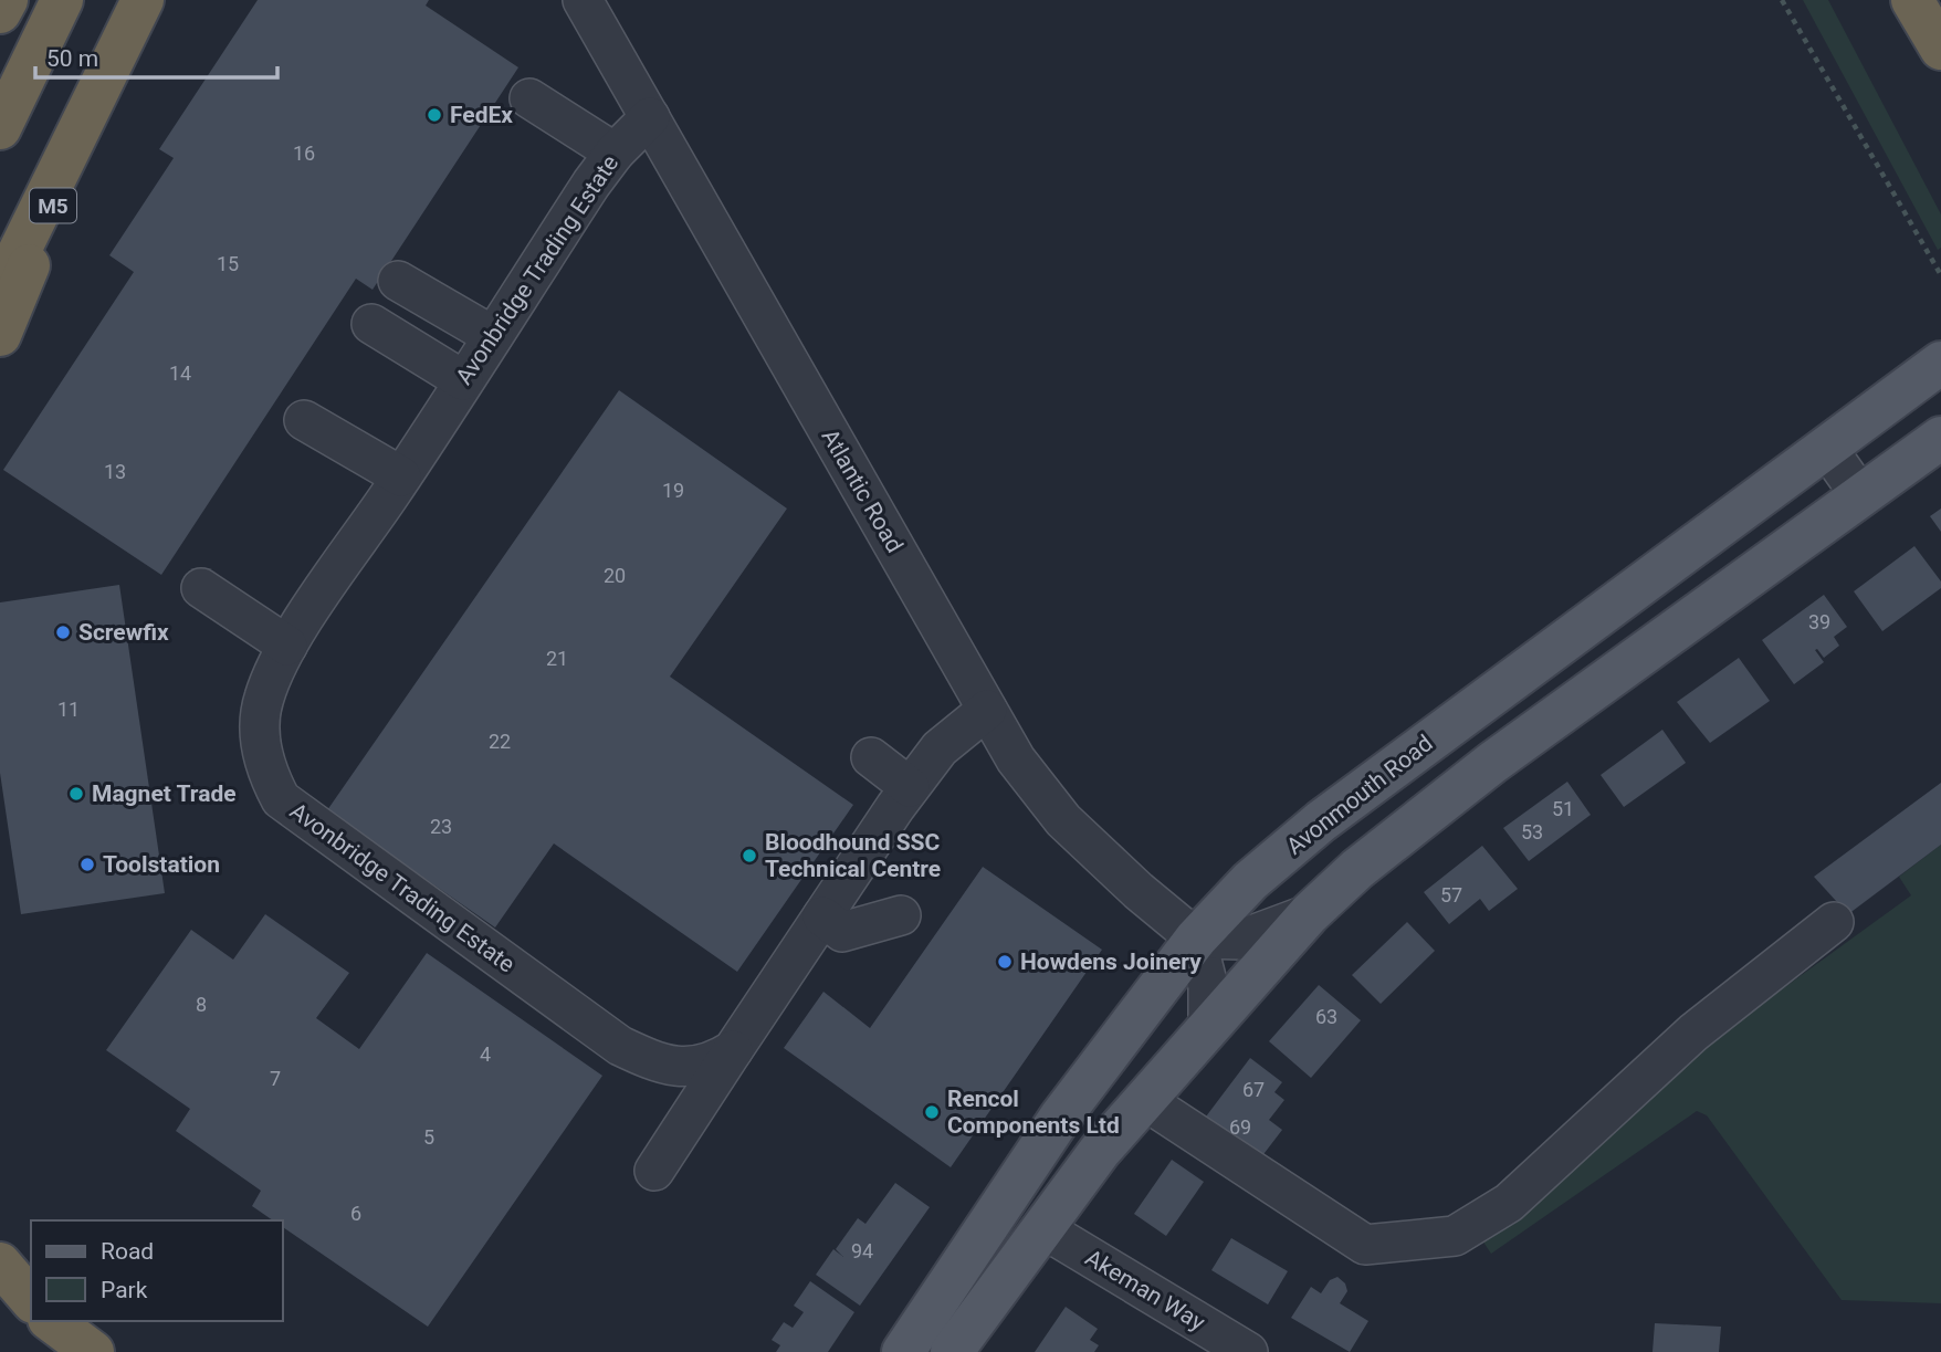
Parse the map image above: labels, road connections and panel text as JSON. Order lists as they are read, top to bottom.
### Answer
{
  "streets": {
    "highway": ["M5"],
    "main road": ["Avonmouth Road"],
    "street": ["Avonbridge Trading Estate", "Atlantic Road", "Akeman Way"]
  },
  "crossings": [
    ["Avonbridge Trading Estate", "Atlantic Road"],
    ["Atlantic Road", "Avonmouth Road"]
  ],
  "places": [
    "FedEx",
    "Screwfix",
    "Magnet Trade",
    "Bloodhound SSC Technical Centre",
    "Toolstation",
    "Howdens Joinery",
    "Rencol Components Ltd"
  ],
  "house_numbers": [
    "16",
    "15",
    "14",
    "13",
    "19",
    "20",
    "39",
    "21",
    "11",
    "22",
    "51",
    "23",
    "53",
    "57",
    "8",
    "63",
    "4",
    "7",
    "67",
    "69",
    "5",
    "6",
    "94"
  ],
  "legend": ["Road", "Park"],
  "scale_bar": "50 m"
}
